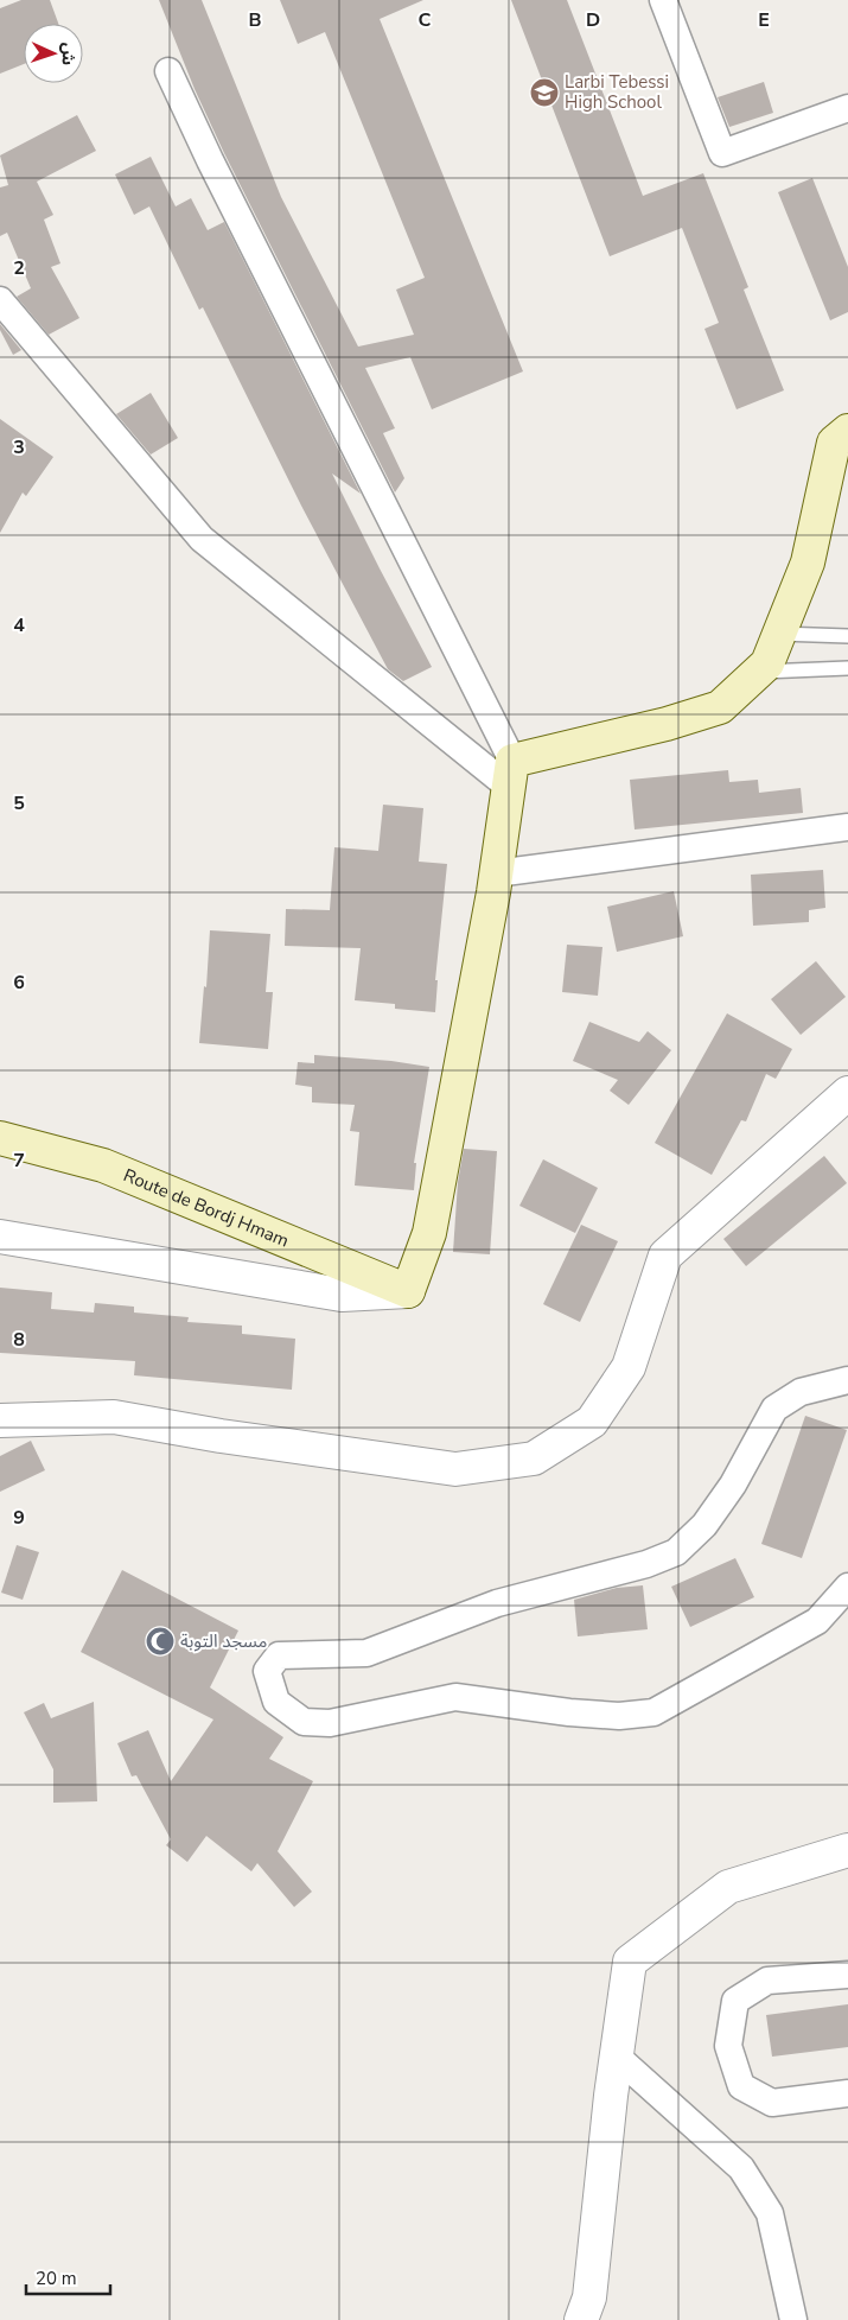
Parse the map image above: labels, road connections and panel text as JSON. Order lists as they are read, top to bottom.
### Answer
{
  "streets": {
    "main road": ["Route de Bordj Hmam"]
  },
  "places": {
    "school or university": ["Larbi Tebessi High School"],
    "mosque": ["مسجد التوبة"]
  },
  "scale_bar": "20 m",
  "north": "right",
  "grid": {
    "columns": [
      "B",
      "C",
      "D",
      "E"
    ],
    "rows": [
      "2",
      "3",
      "4",
      "5",
      "6",
      "7",
      "8",
      "9"
    ]
  }
}
